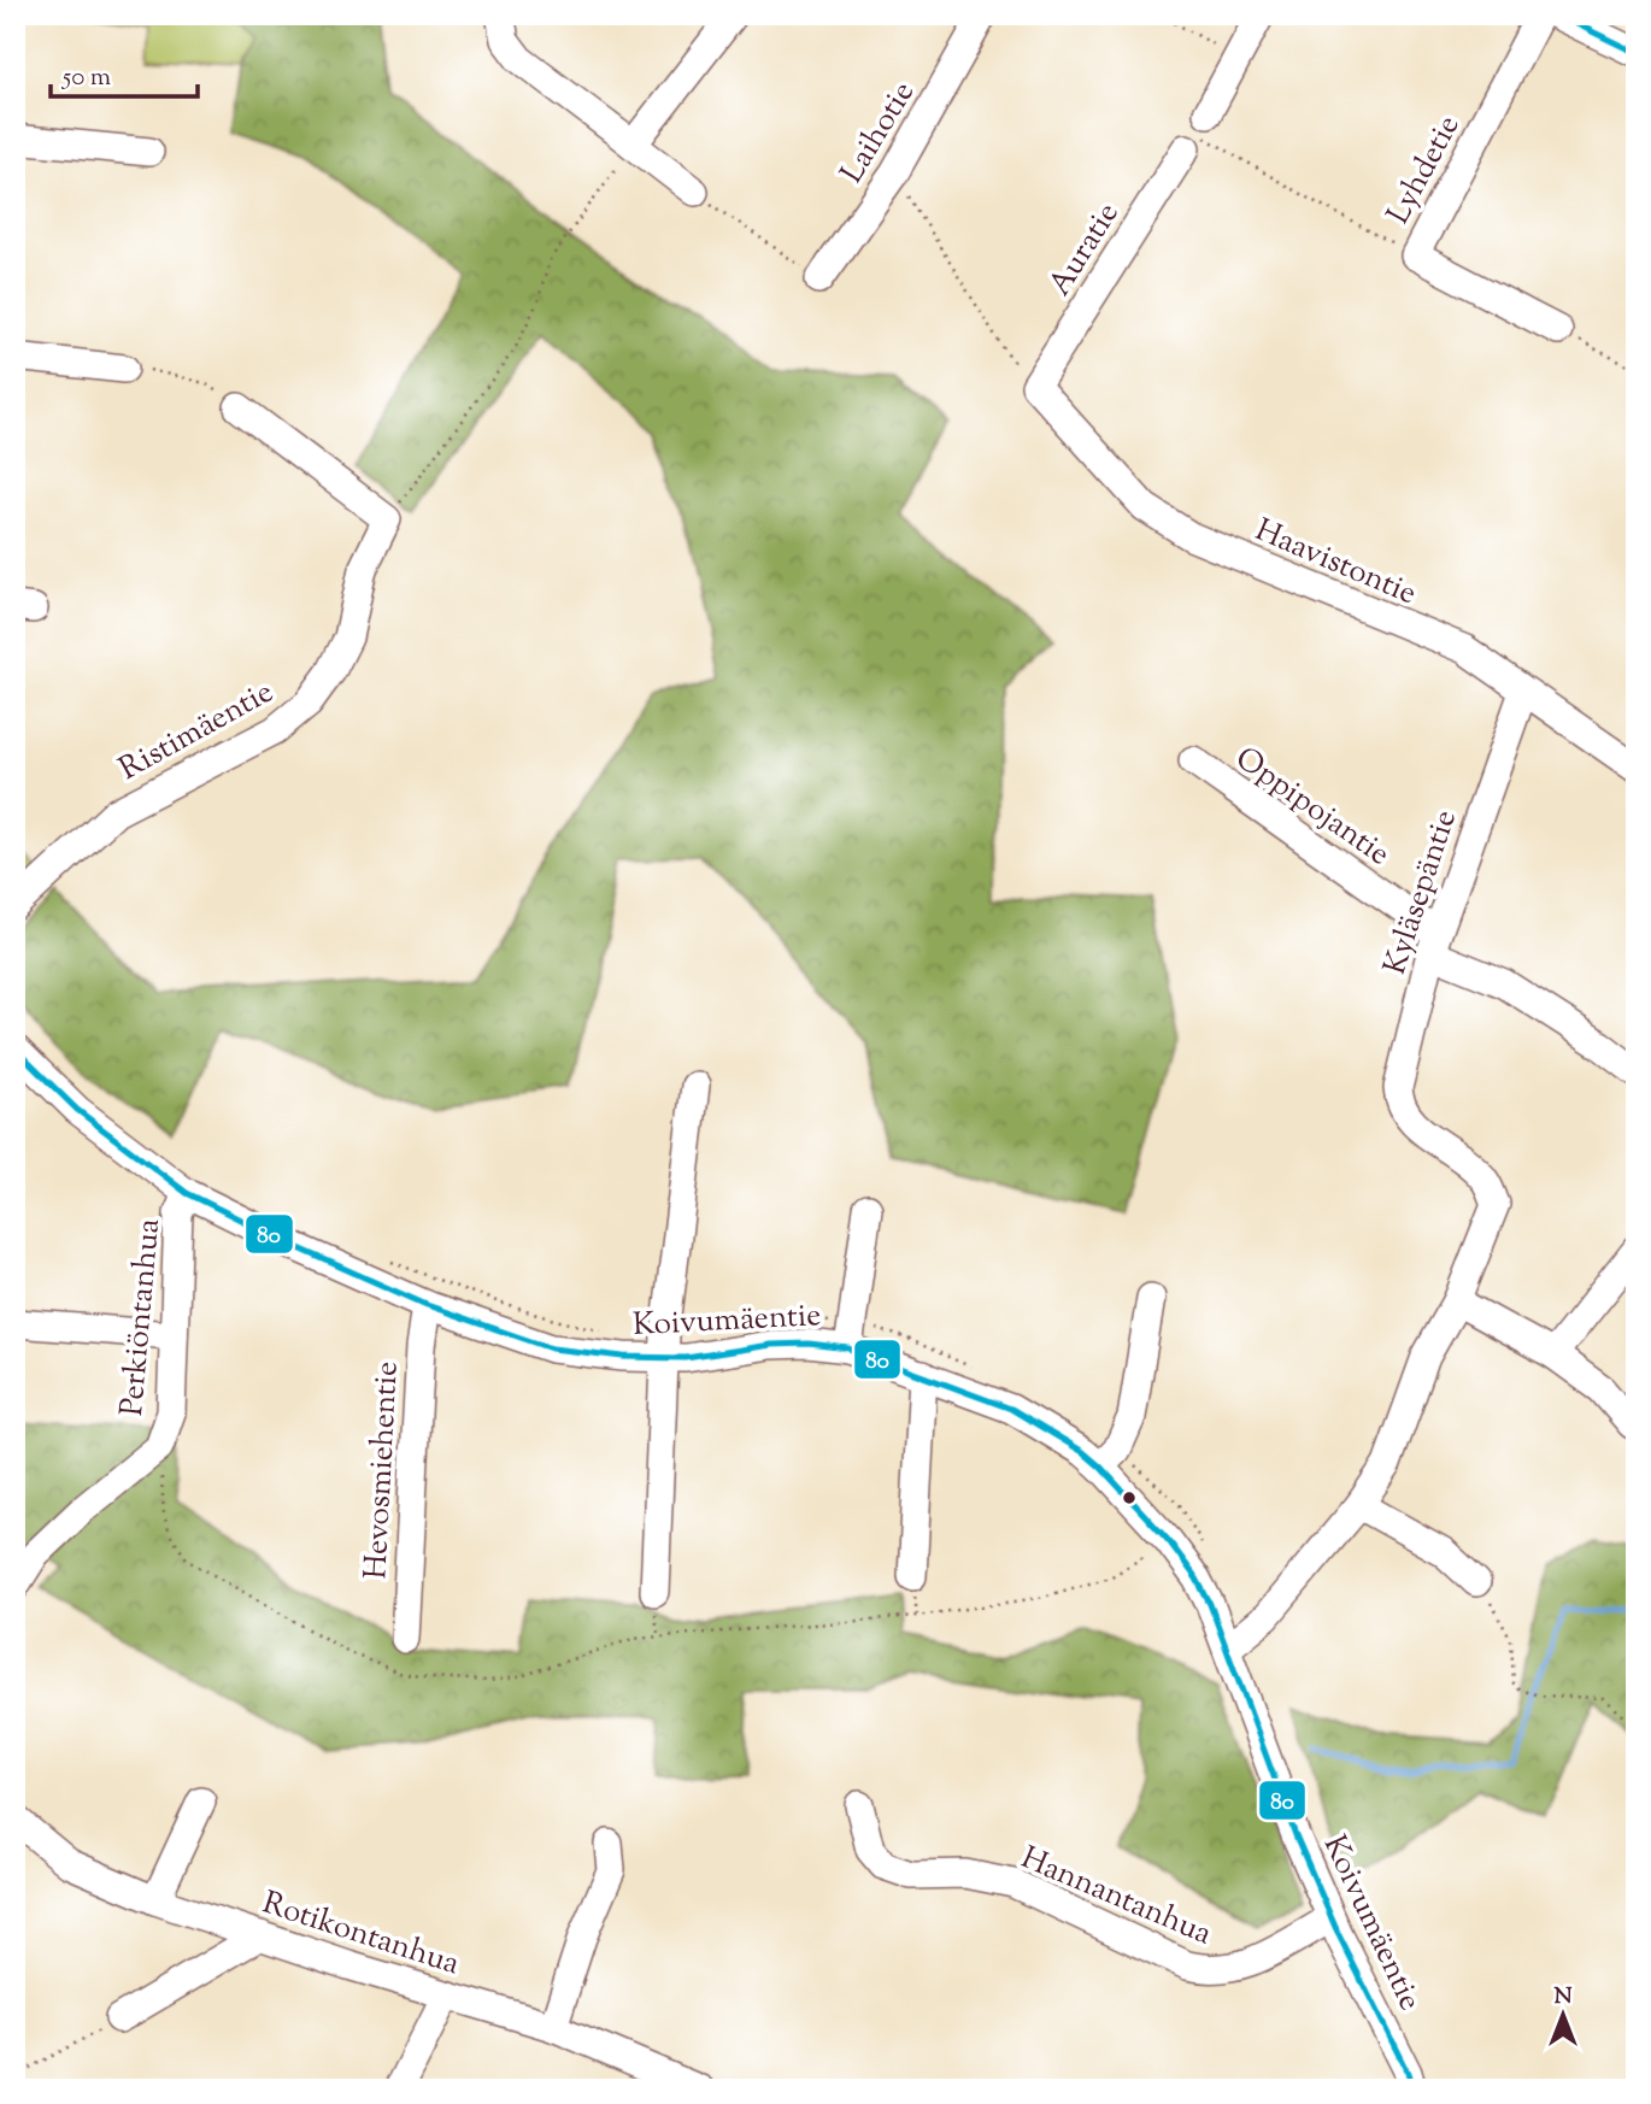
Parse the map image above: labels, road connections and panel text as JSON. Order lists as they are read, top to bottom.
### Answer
{
  "streets": {
    "street": [
      "Laihotie",
      "Lyhdetie",
      "Auratie",
      "Haavistontie",
      "Ristimäentie",
      "Oppipojantie",
      "Kyläsepäntie",
      "Perkiöntanhua",
      "Koivumäentie",
      "Hevosmiehentie",
      "Hannantanhua",
      "Rotikontanhua"
    ]
  },
  "crossings": [
    ["Auratie", "Haavistontie"],
    ["Haavistontie", "Kyläsepäntie"],
    ["Oppipojantie", "Kyläsepäntie"],
    ["Kyläsepäntie", "Koivumäentie"],
    ["Perkiöntanhua", "Koivumäentie"],
    ["Koivumäentie", "Hevosmiehentie"],
    ["Koivumäentie", "Hannantanhua"]
  ],
  "lines": ["transit line 80"],
  "scale_bar": "50 m",
  "north": "top"
}
